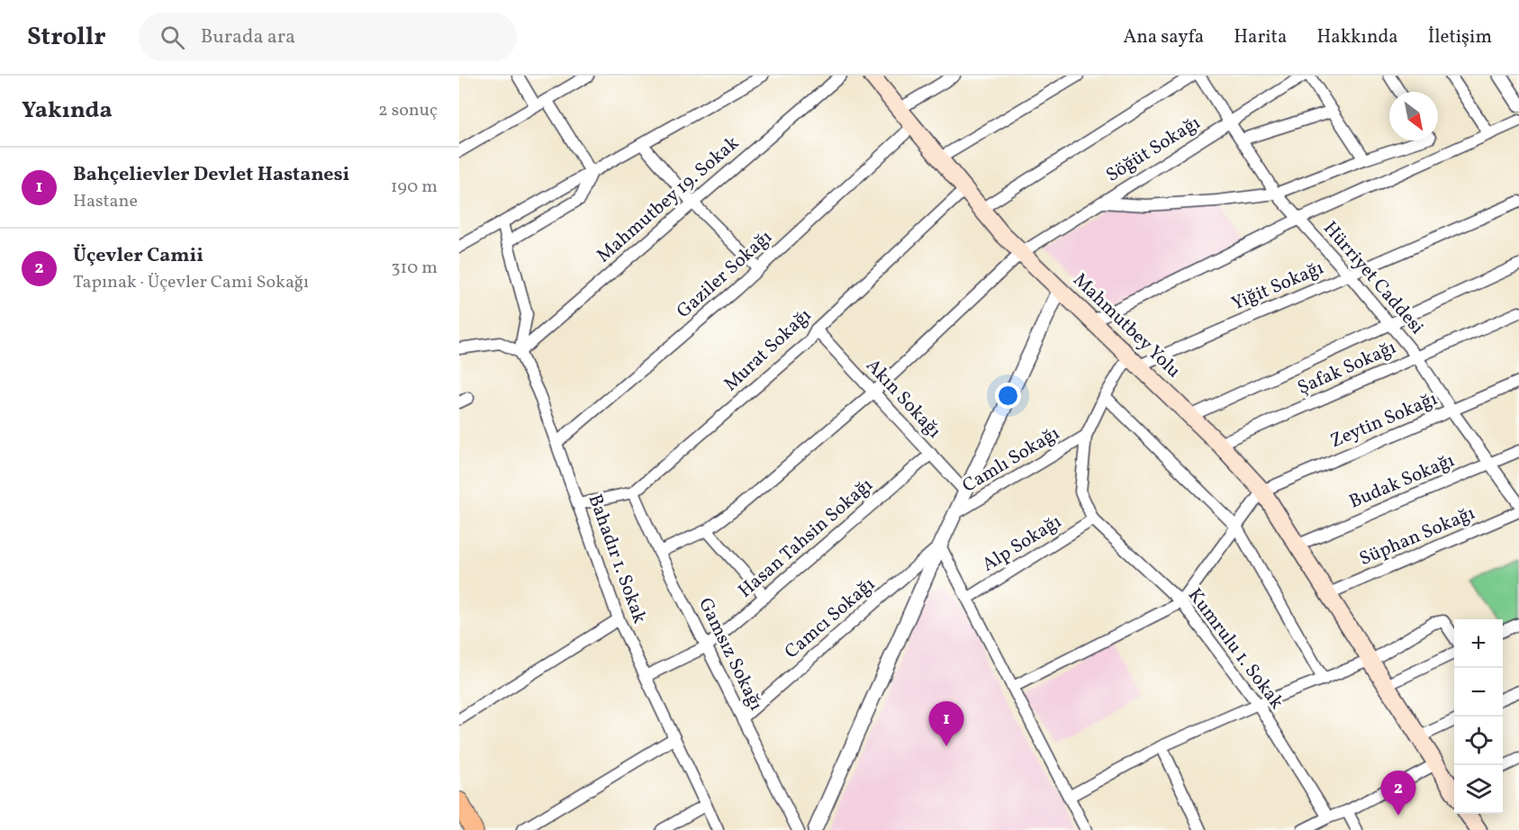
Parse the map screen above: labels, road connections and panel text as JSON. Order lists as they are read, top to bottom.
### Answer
{
  "streets": {
    "main road": ["Mahmutbey Yolu"],
    "street": [
      "Söğüt Sokağı",
      "Mahmutbey 19. Sokak",
      "Gaziler Sokağı",
      "Hürriyet Caddesi",
      "Yiğit Sokağı",
      "Murat Sokağı",
      "Şafak Sokağı",
      "Akın Sokağı",
      "Zeytin Sokağı",
      "Camlı Sokağı",
      "Budak Sokağı",
      "Süphan Sokağı",
      "Hasan Tahsin Sokağı",
      "Alp Sokağı",
      "Bahadır 1. Sokak",
      "Camcı Sokağı",
      "Kumrulu 1. Sokak",
      "Gamsız Sokağı"
    ]
  },
  "crossings": [
    ["Söğüt Sokağı", "Hürriyet Caddesi"],
    ["Söğüt Sokağı", "Mahmutbey Yolu"],
    ["Söğüt Sokağı", "Akın Sokağı"],
    ["Söğüt Sokağı", "Gamsız Sokağı"],
    ["Mahmutbey 19. Sokak", "Bahadır 1. Sokak"],
    ["Gaziler Sokağı", "Mahmutbey Yolu"],
    ["Gaziler Sokağı", "Bahadır 1. Sokak"],
    ["Hürriyet Caddesi", "Yiğit Sokağı"],
    ["Hürriyet Caddesi", "Şafak Sokağı"],
    ["Hürriyet Caddesi", "Zeytin Sokağı"],
    ["Hürriyet Caddesi", "Budak Sokağı"],
    ["Yiğit Sokağı", "Mahmutbey Yolu"],
    ["Mahmutbey Yolu", "Murat Sokağı"],
    ["Mahmutbey Yolu", "Şafak Sokağı"],
    ["Mahmutbey Yolu", "Zeytin Sokağı"],
    ["Mahmutbey Yolu", "Budak Sokağı"],
    ["Mahmutbey Yolu", "Süphan Sokağı"],
    ["Murat Sokağı", "Akın Sokağı"],
    ["Murat Sokağı", "Bahadır 1. Sokak"],
    ["Murat Sokağı", "Gamsız Sokağı"],
    ["Akın Sokağı", "Hasan Tahsin Sokağı"],
    ["Hasan Tahsin Sokağı", "Bahadır 1. Sokak"],
    ["Hasan Tahsin Sokağı", "Gamsız Sokağı"],
    ["Alp Sokağı", "Kumrulu 1. Sokak"],
    ["Camcı Sokağı", "Gamsız Sokağı"]
  ],
  "north": "bottom right",
  "page": {
    "header": "Strollr",
    "search": "Burada ara",
    "nav": [
      "Ana sayfa",
      "Harita",
      "Hakkında",
      "İletişim"
    ],
    "heading": ["Yakında", "2 sonuç"],
    "list": [
      {
        "mark": "1",
        "name": "Bahçelievler Devlet Hastanesi",
        "note": "Hastane",
        "value": "190 m"
      },
      {
        "mark": "2",
        "name": "Üçevler Camii",
        "note": "Tapınak · Üçevler Cami Sokağı",
        "value": "310 m"
      }
    ],
    "map_buttons": ["+", "−"],
    "pins": ["1", "2"]
  }
}
